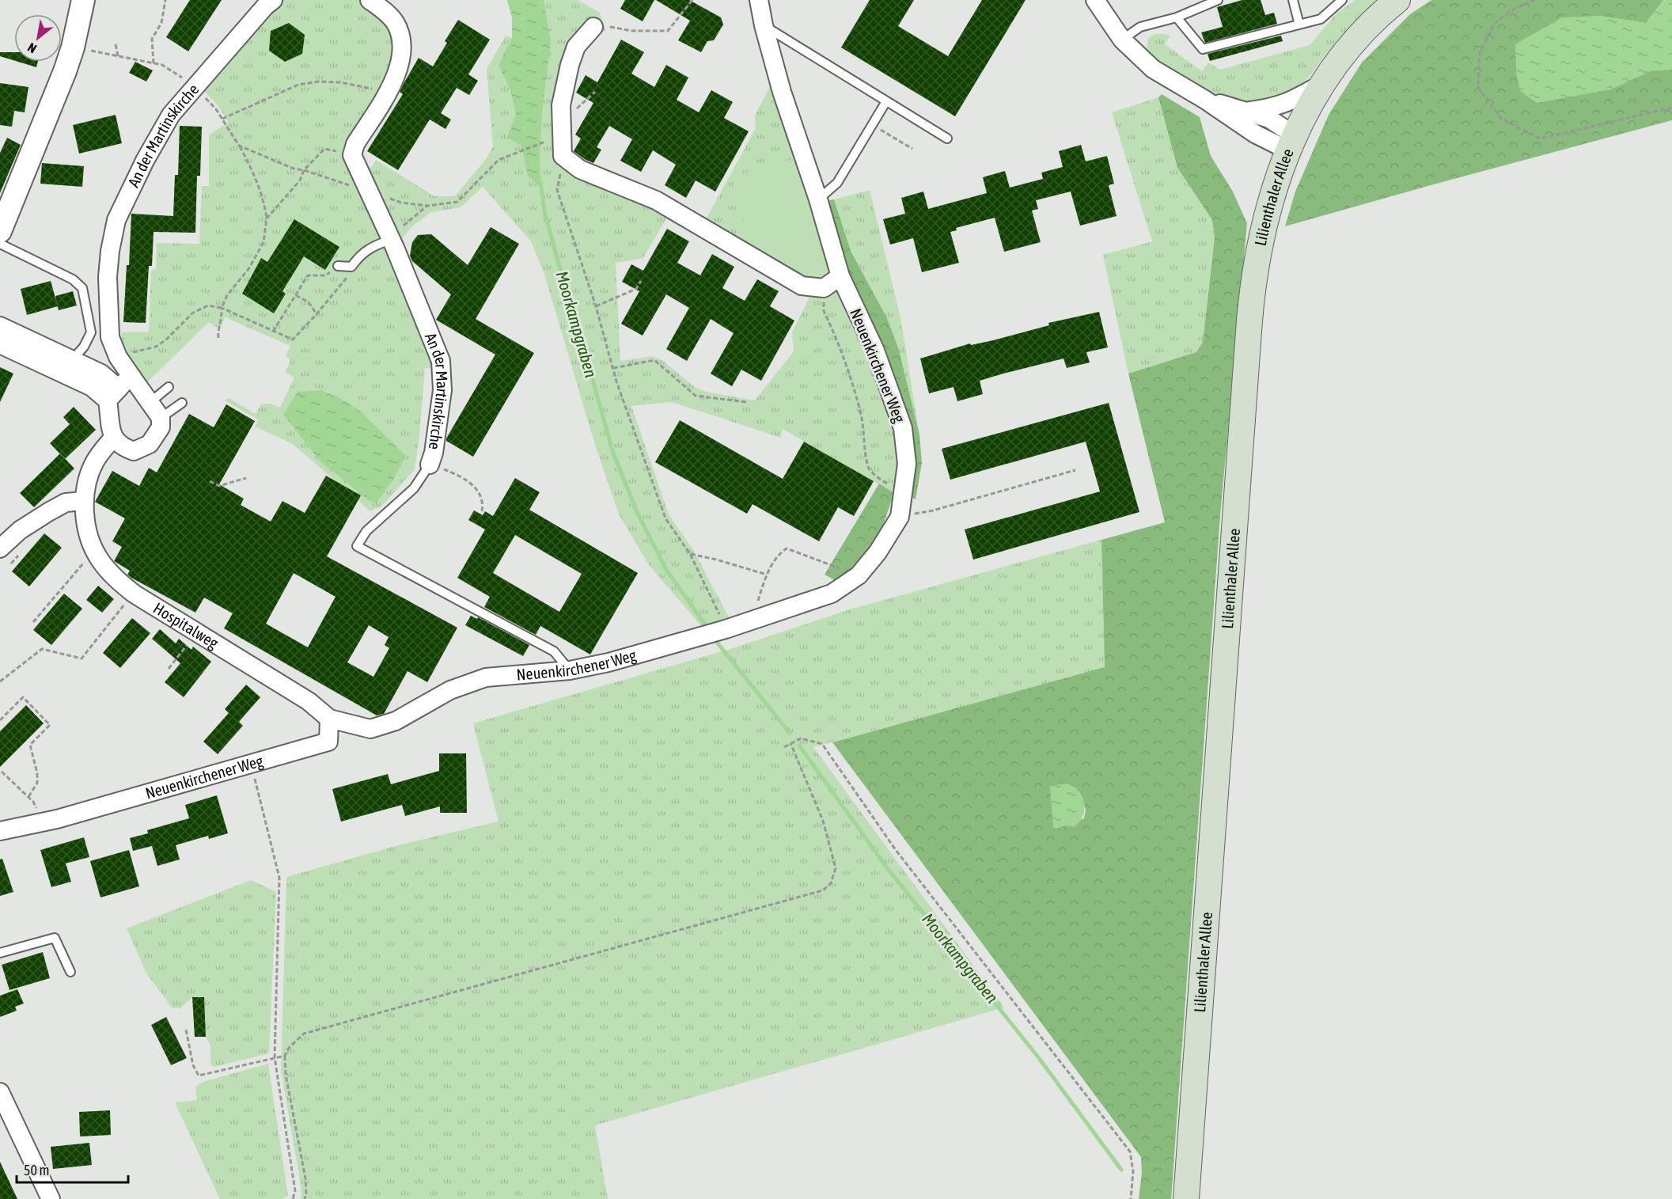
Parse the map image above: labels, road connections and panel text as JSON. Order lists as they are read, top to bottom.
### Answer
{
  "streets": {
    "main road": ["Lilienthaler Allee"],
    "street": ["An der Martinskirche", "Neuenkirchener Weg", "Hospitalweg"]
  },
  "crossings": [
    ["An der Martinskirche", "Neuenkirchener Weg"],
    ["Neuenkirchener Weg", "Hospitalweg"]
  ],
  "water": ["Moorkampgraben"],
  "scale_bar": "50 m",
  "north": "bottom left"
}
